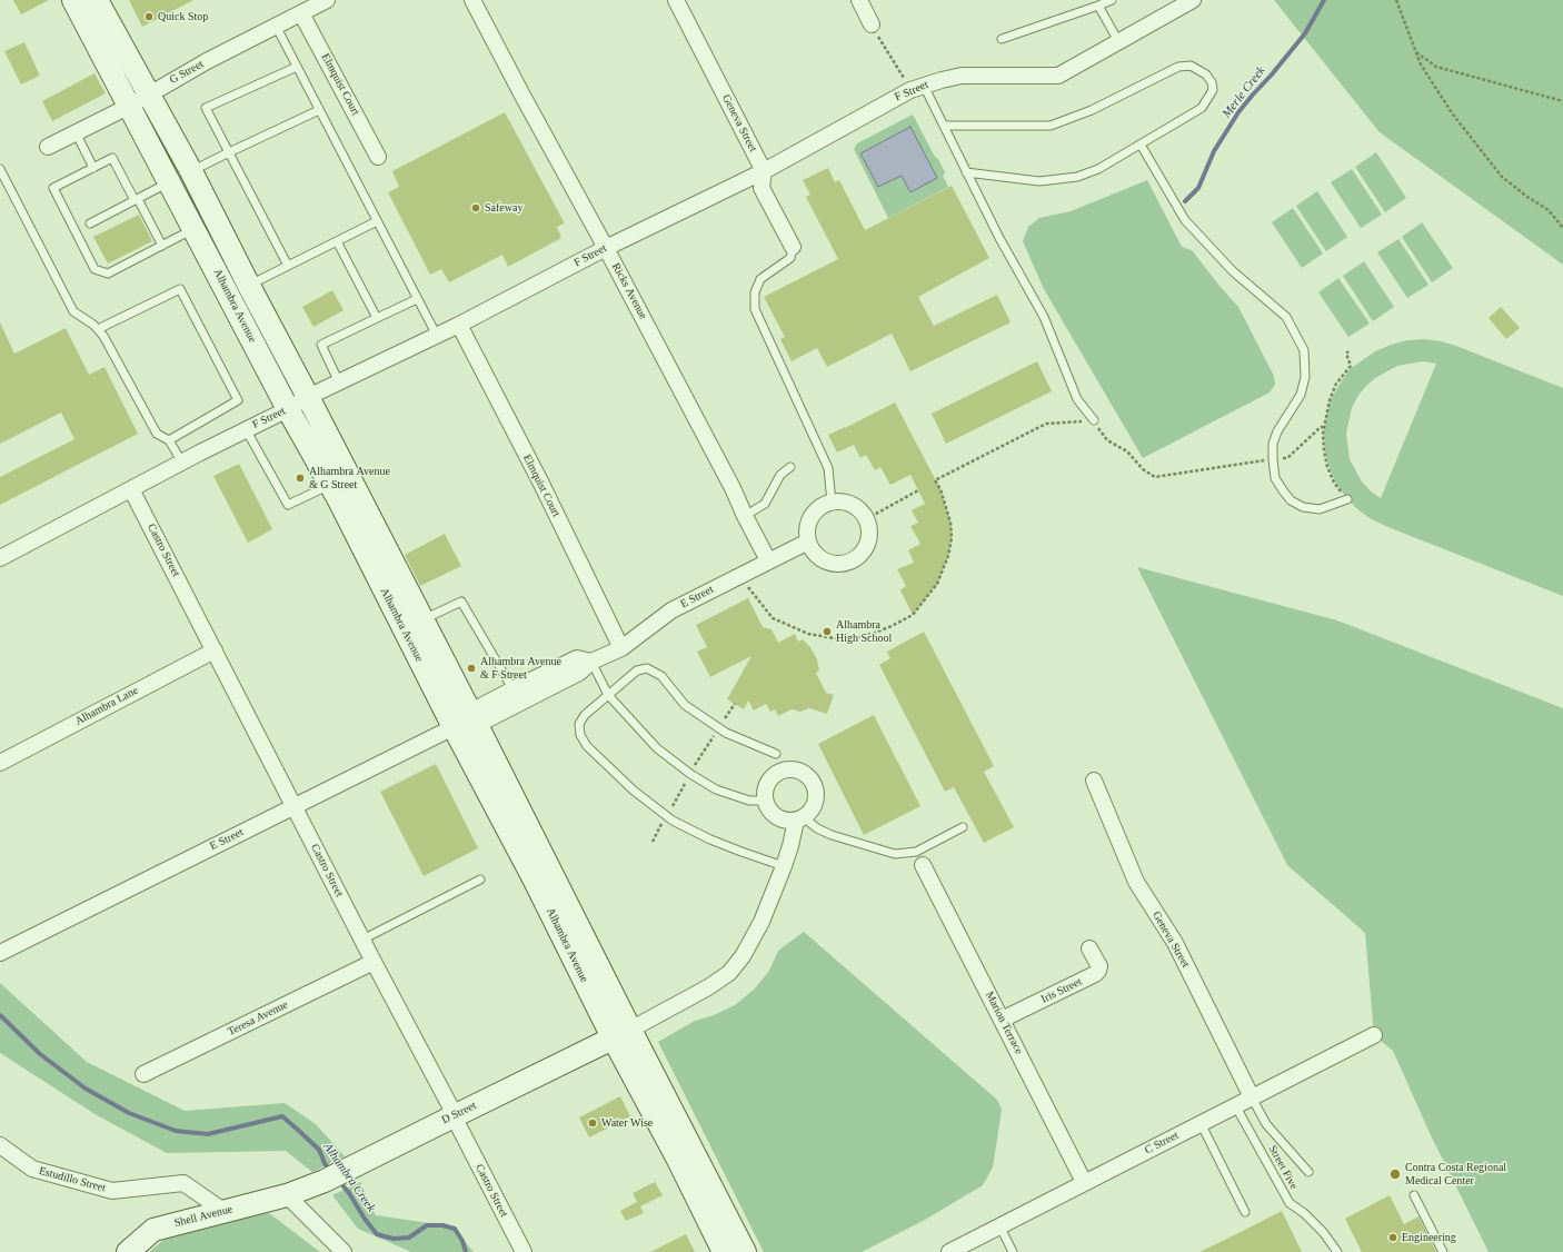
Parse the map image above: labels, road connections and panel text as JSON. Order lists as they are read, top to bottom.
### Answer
{
  "streets": {
    "main road": ["Alhambra Avenue", "D Street", "Shell Avenue"],
    "street": [
      "G Street",
      "Elmquist Court",
      "F Street",
      "Geneva Street",
      "Ricks Avenue",
      "Castro Street",
      "E Street",
      "Alhambra Lane",
      "Iris Street",
      "Teresa Avenue",
      "Marion Terrace",
      "C Street",
      "Estudillo Street"
    ],
    "lane": ["Street Five"]
  },
  "crossings": [
    ["G Street", "Elmquist Court"],
    ["G Street", "Alhambra Avenue"],
    ["Elmquist Court", "F Street"],
    ["Elmquist Court", "E Street"],
    ["F Street", "Geneva Street"],
    ["F Street", "Ricks Avenue"],
    ["F Street", "Alhambra Avenue"],
    ["F Street", "Castro Street"],
    ["Geneva Street", "C Street"],
    ["Ricks Avenue", "E Street"],
    ["Alhambra Avenue", "E Street"],
    ["Alhambra Avenue", "D Street"],
    ["Castro Street", "E Street"],
    ["Castro Street", "Alhambra Lane"],
    ["Castro Street", "Teresa Avenue"],
    ["Castro Street", "D Street"],
    ["Iris Street", "Marion Terrace"],
    ["Marion Terrace", "C Street"],
    ["D Street", "Shell Avenue"],
    ["C Street", "Street Five"],
    ["Estudillo Street", "Shell Avenue"]
  ],
  "water": ["Merle Creek", "Alhambra Creek"],
  "places": [
    "Quick Stop",
    "Safeway",
    "Alhambra Avenue & G Street",
    "Alhambra High School",
    "Alhambra Avenue & F Street",
    "Water Wise",
    "Contra Costa Regional Medical Center",
    "Engineering"
  ]
}
